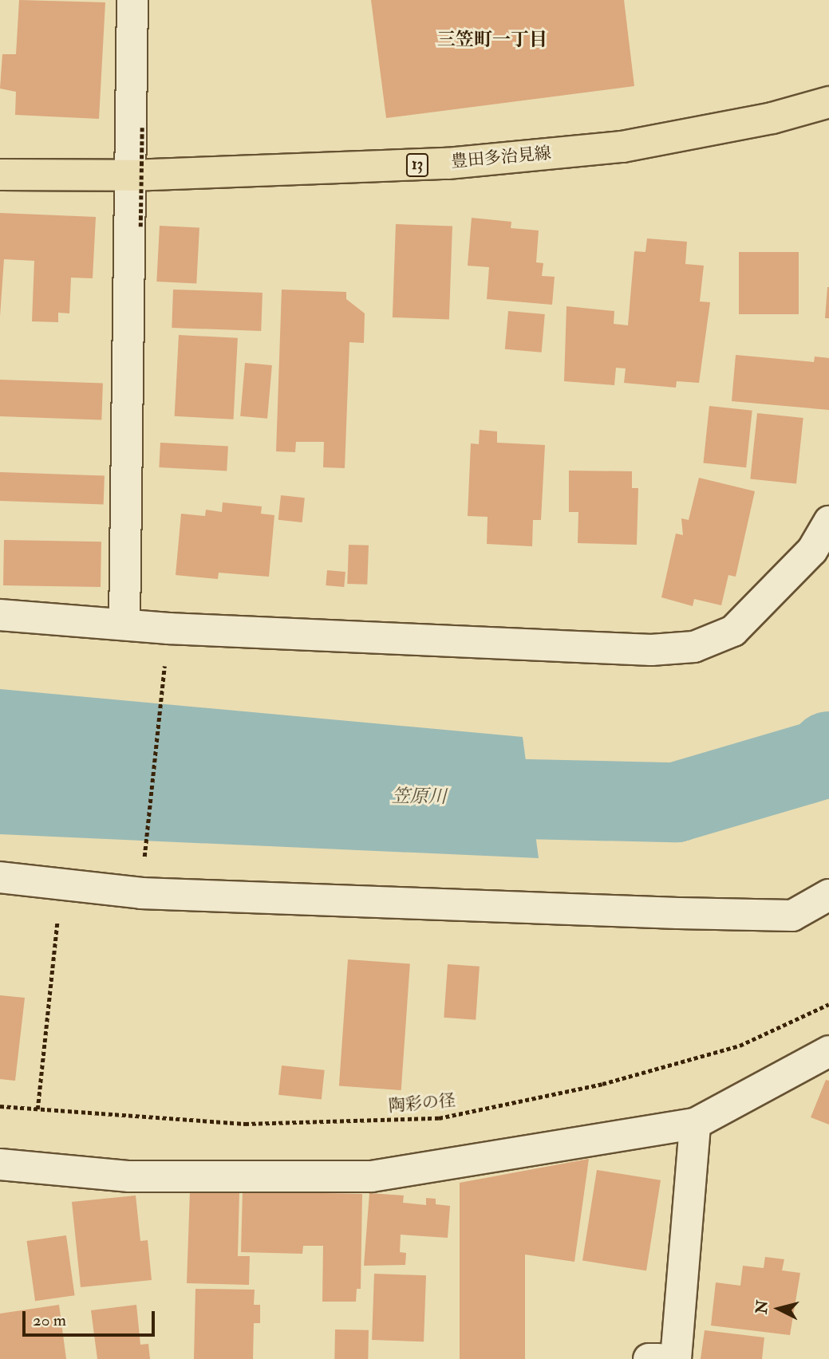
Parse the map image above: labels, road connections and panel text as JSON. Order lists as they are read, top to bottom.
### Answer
{
  "streets": {
    "main road": ["豊田多治見線", "13"],
    "path": ["陶彩の径"]
  },
  "districts": ["三笠町一丁目"],
  "water": ["笠原川"],
  "scale_bar": "20 m",
  "north": "left"
}
